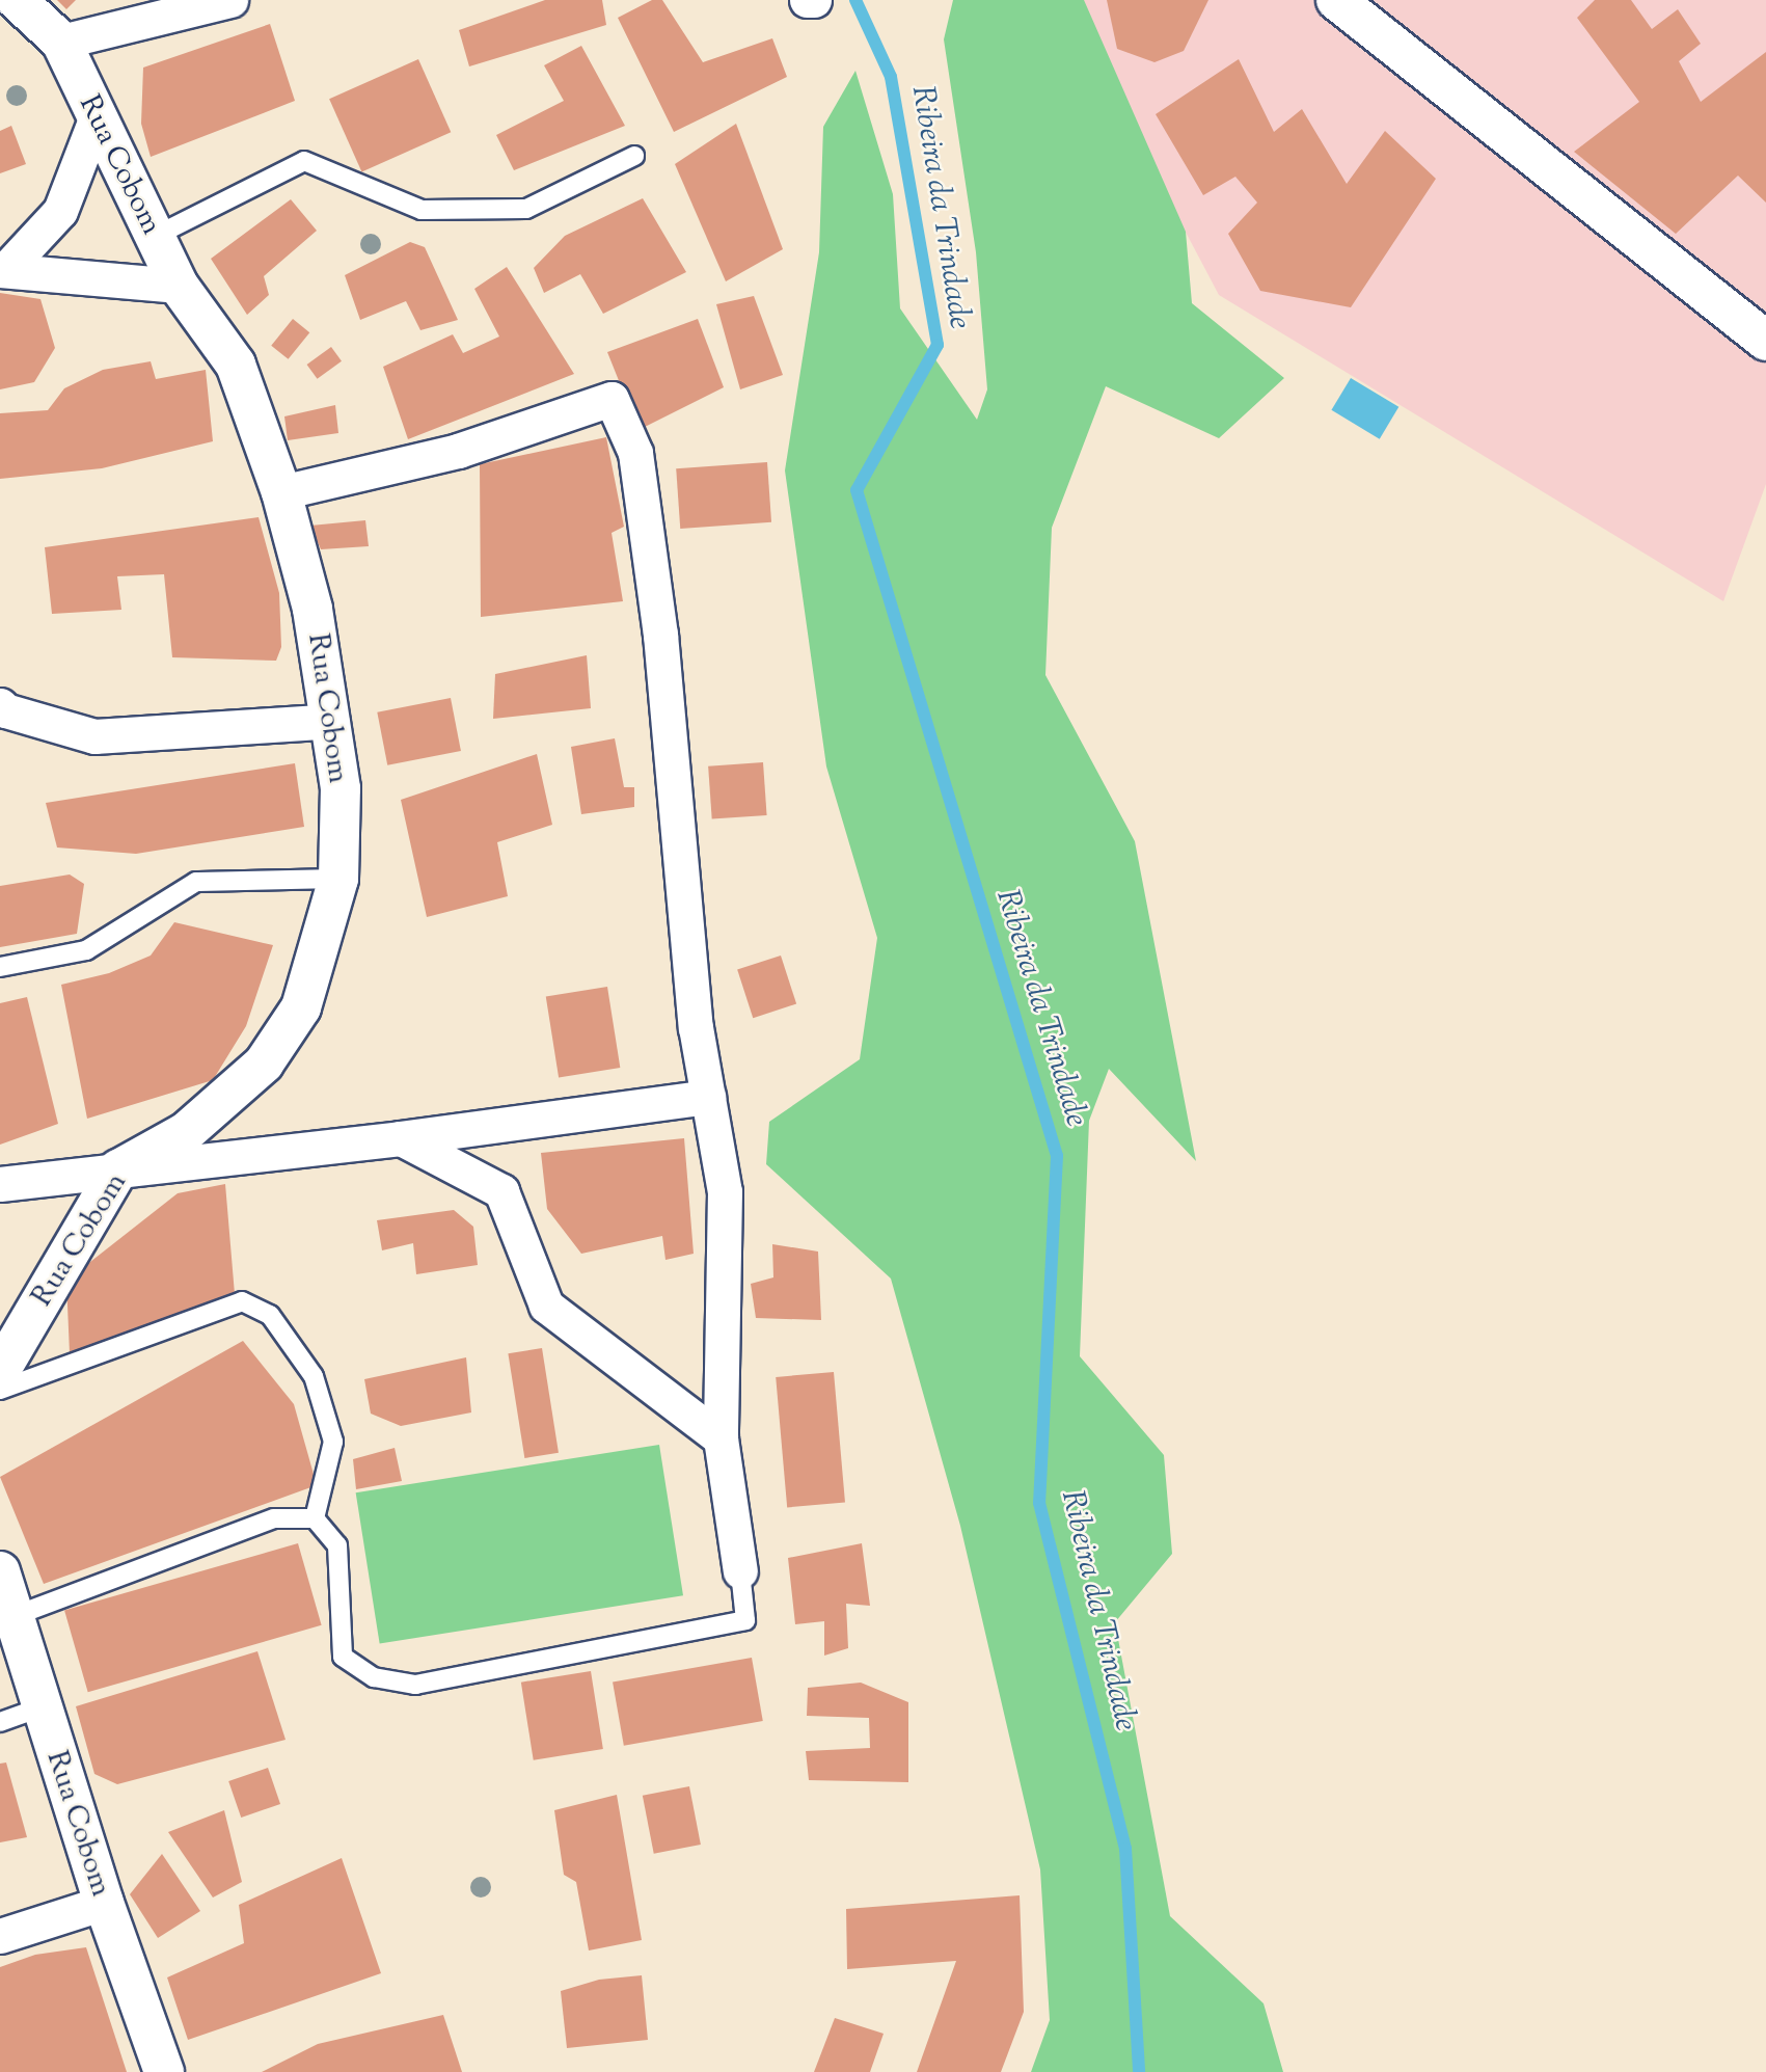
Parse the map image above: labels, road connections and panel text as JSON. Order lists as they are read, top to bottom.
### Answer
{
  "streets": {
    "street": ["Rua Cobom"]
  },
  "water": ["Ribeira da Trindade"]
}
